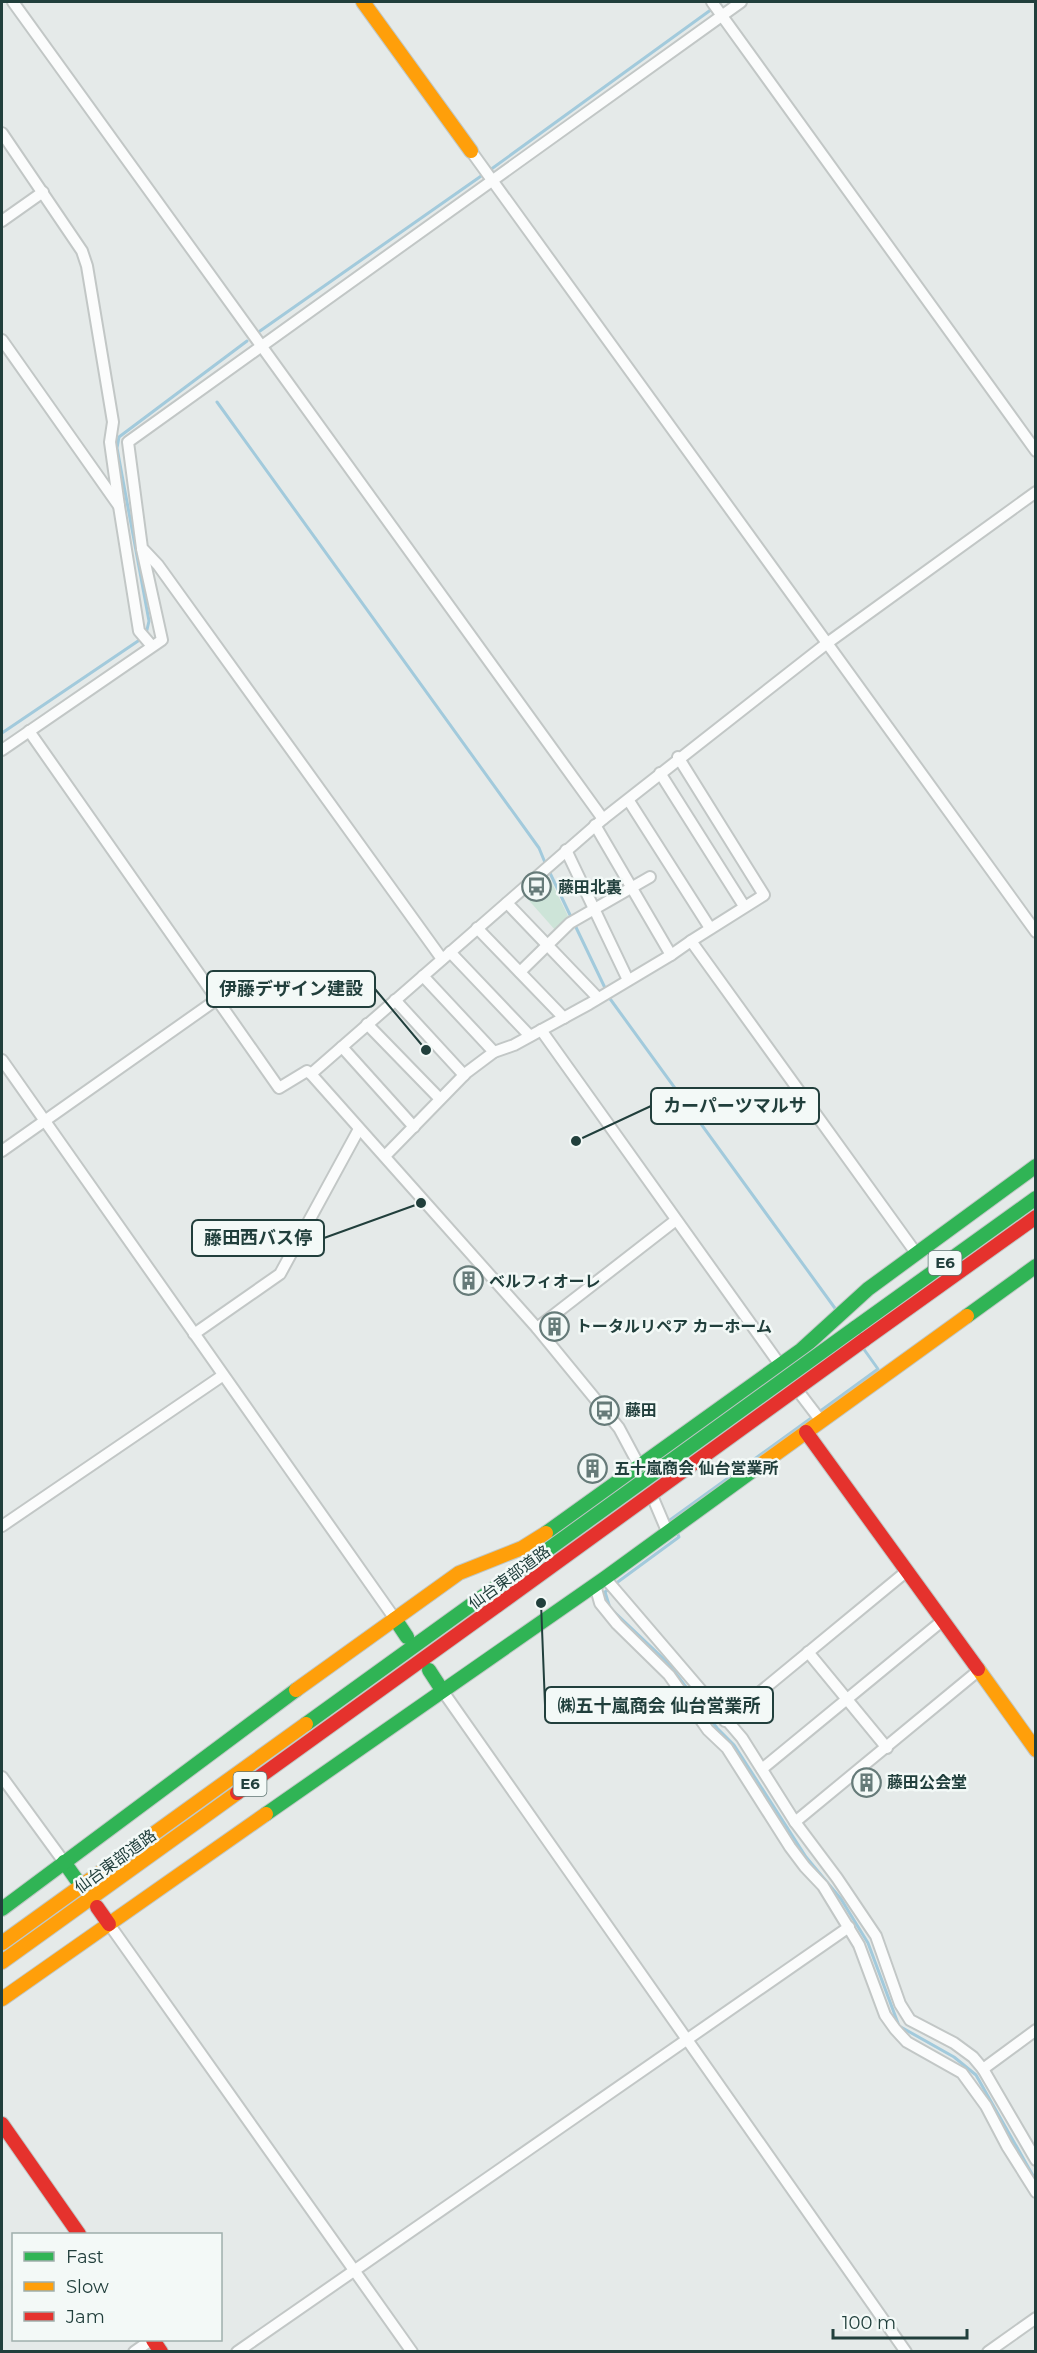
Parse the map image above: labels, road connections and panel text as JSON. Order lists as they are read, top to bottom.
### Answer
{
  "streets": {
    "main road": ["E6", "仙台東部道路"]
  },
  "places": {
    "bus stop": ["藤田北裏", "藤田"],
    "other": [
      "伊藤デザイン建設",
      "カーパーツマルサ",
      "藤田西バス停",
      "㈱五十嵐商会 仙台営業所"
    ],
    "building": [
      "ベルフィオーレ",
      "トータルリペア カーホーム",
      "五十嵐商会 仙台営業所",
      "藤田公会堂"
    ]
  },
  "legend": ["Fast", "Slow", "Jam"],
  "scale_bar": "100 m"
}
